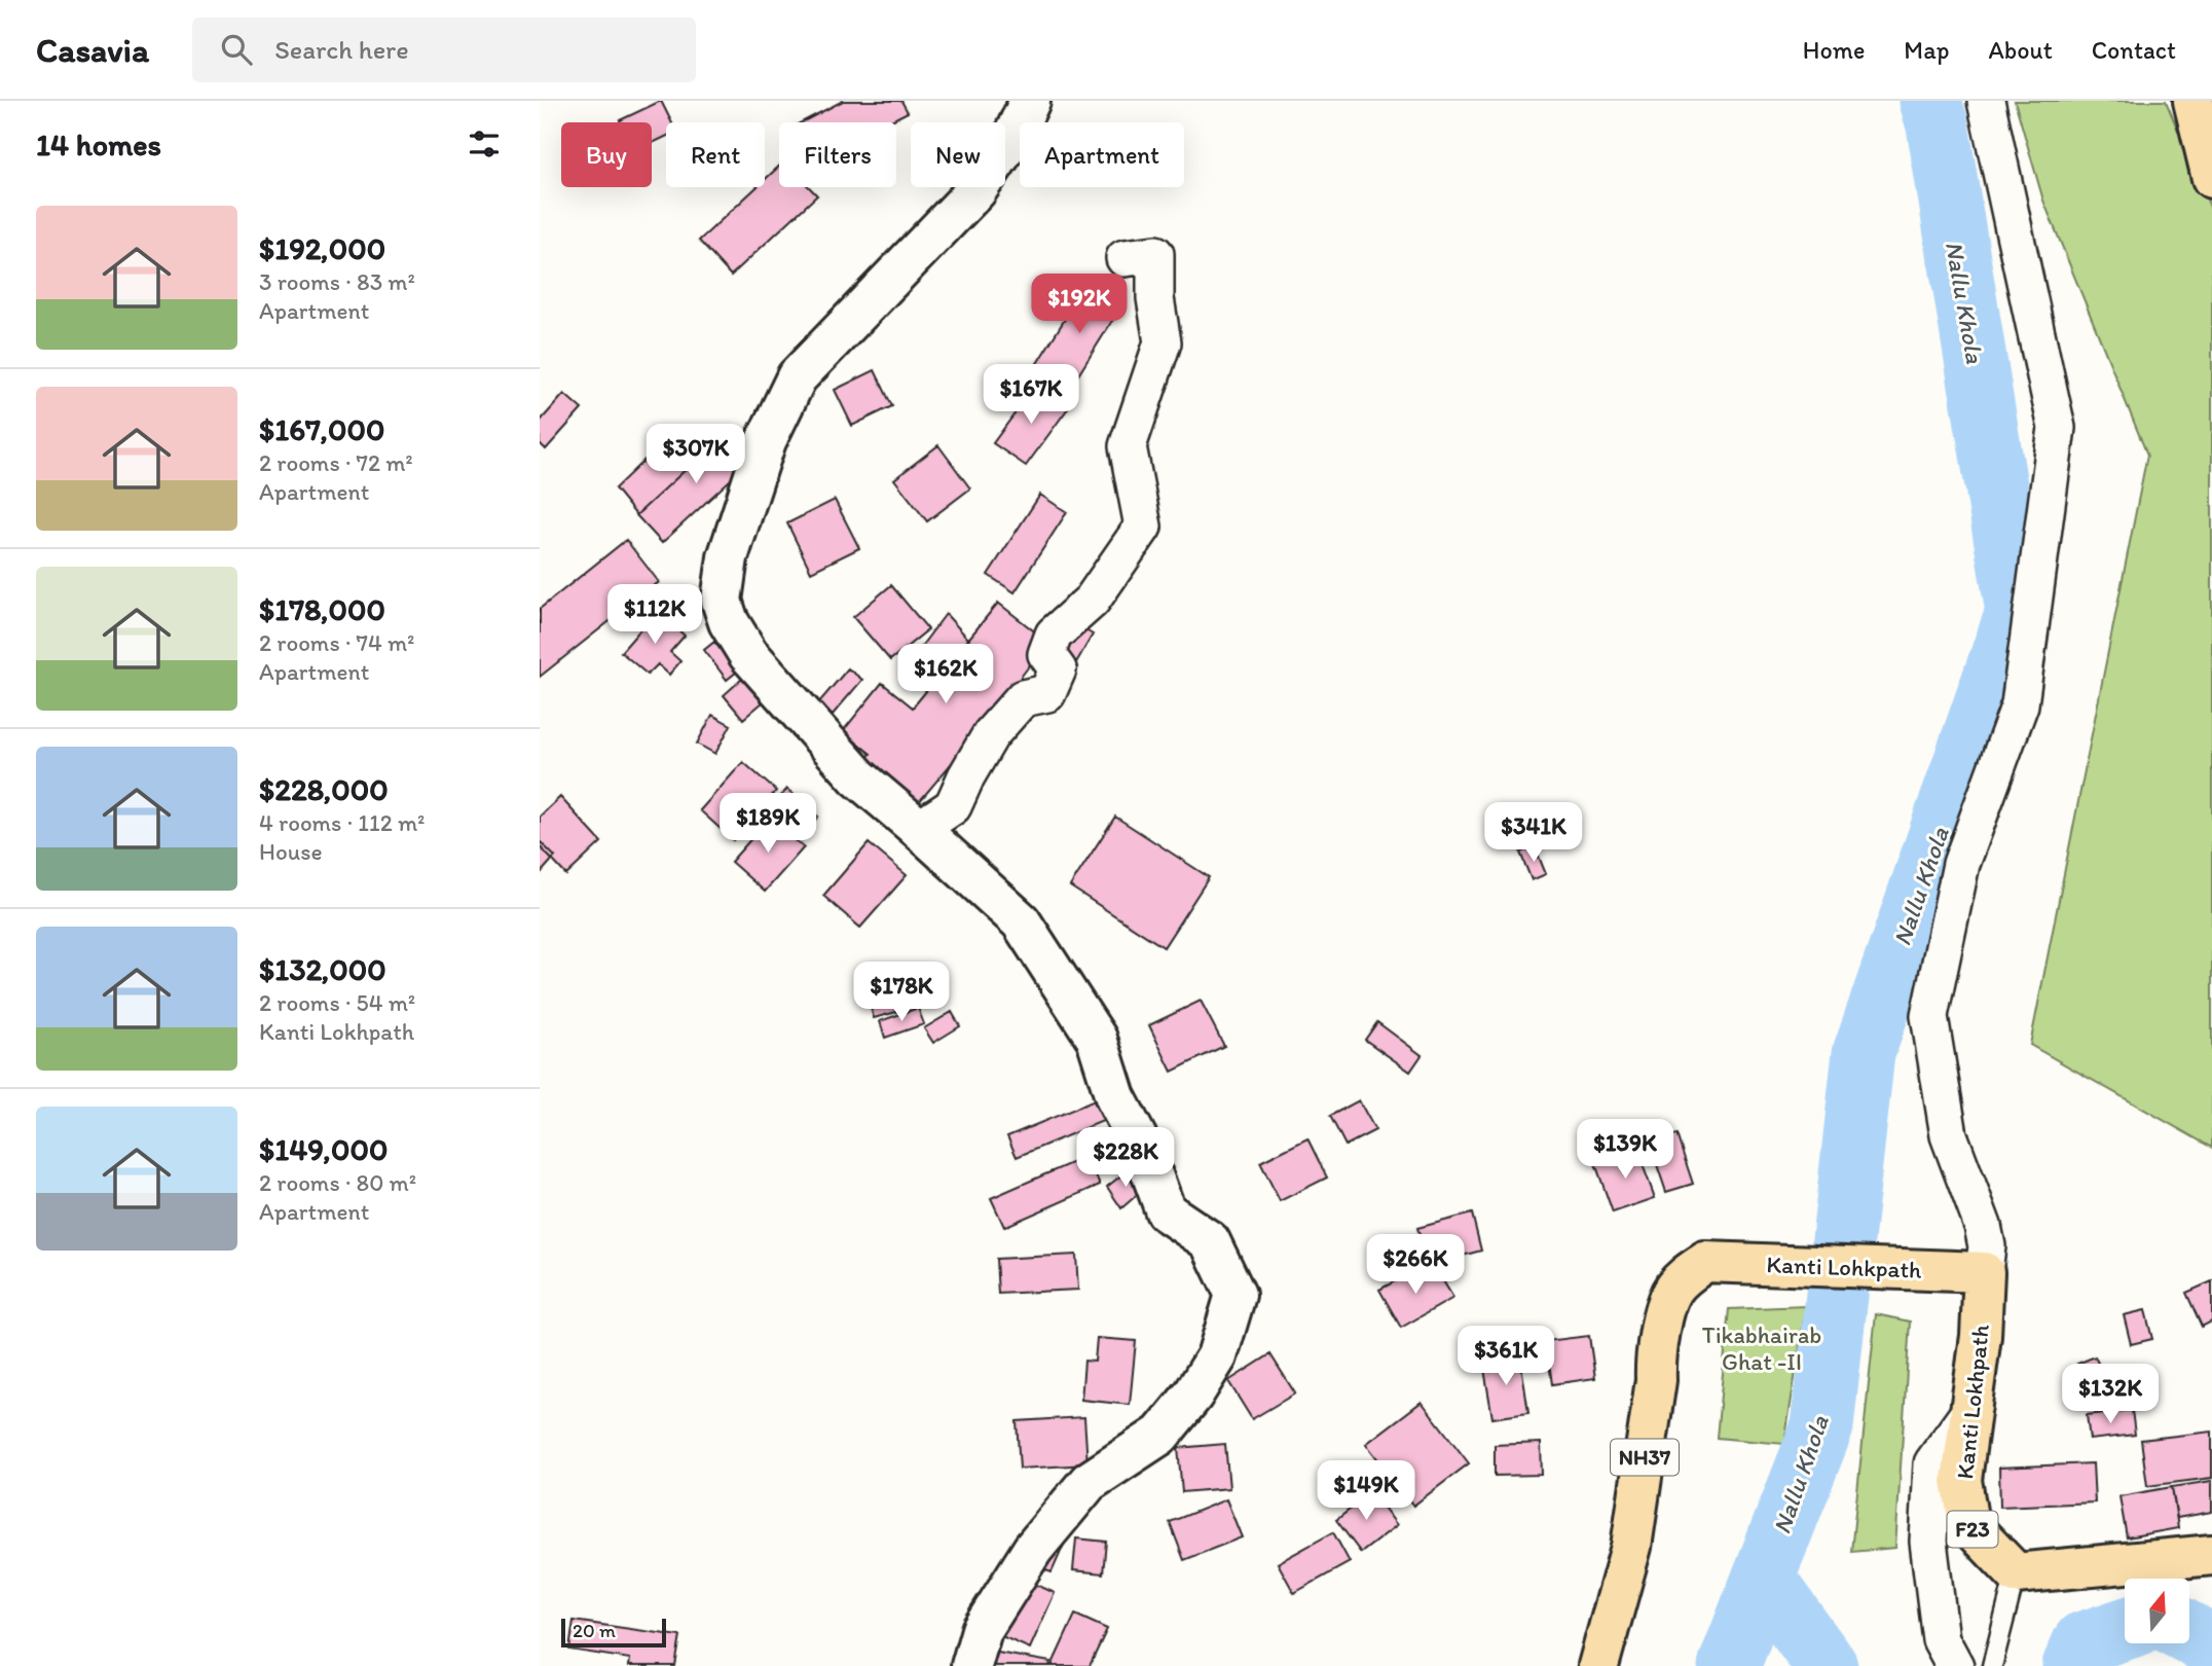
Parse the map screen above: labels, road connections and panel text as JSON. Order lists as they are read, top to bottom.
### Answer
{
  "streets": {
    "main road": [
      "Kanti Lohkpath",
      "Kanti Lokhpath",
      "NH37",
      "F23"
    ]
  },
  "crossings": [
    ["Kanti Lohkpath", "Kanti Lokhpath"],
    ["Kanti Lokhpath", "F23"]
  ],
  "water": ["Nallu Khola"],
  "parks": ["Tikabhairab Ghat -II"],
  "scale_bar": "20 m",
  "north": "top",
  "page": {
    "header": "Casavia",
    "search": "Search here",
    "nav": [
      "Home",
      "Map",
      "About",
      "Contact"
    ],
    "heading": "14 homes",
    "chip": [
      "Buy",
      "Rent",
      "Filters",
      "New",
      "Apartment"
    ],
    "list": [
      {
        "name": "$192,000",
        "note": "3 rooms · 83 m² · Apartment"
      },
      {
        "name": "$167,000",
        "note": "2 rooms · 72 m² · Apartment"
      },
      {
        "name": "$178,000",
        "note": "2 rooms · 74 m² · Apartment"
      },
      {
        "name": "$228,000",
        "note": "4 rooms · 112 m² · House"
      },
      {
        "name": "$132,000",
        "note": "2 rooms · 54 m² · Kanti Lokhpath"
      },
      {
        "name": "$149,000",
        "note": "2 rooms · 80 m² · Apartment"
      }
    ],
    "price": [
      "$192K",
      "$167K",
      "$307K",
      "$112K",
      "$162K",
      "$189K",
      "$341K",
      "$178K",
      "$139K",
      "$228K",
      "$266K",
      "$361K",
      "$132K",
      "$149K"
    ],
    "scale": "20 m"
  }
}
